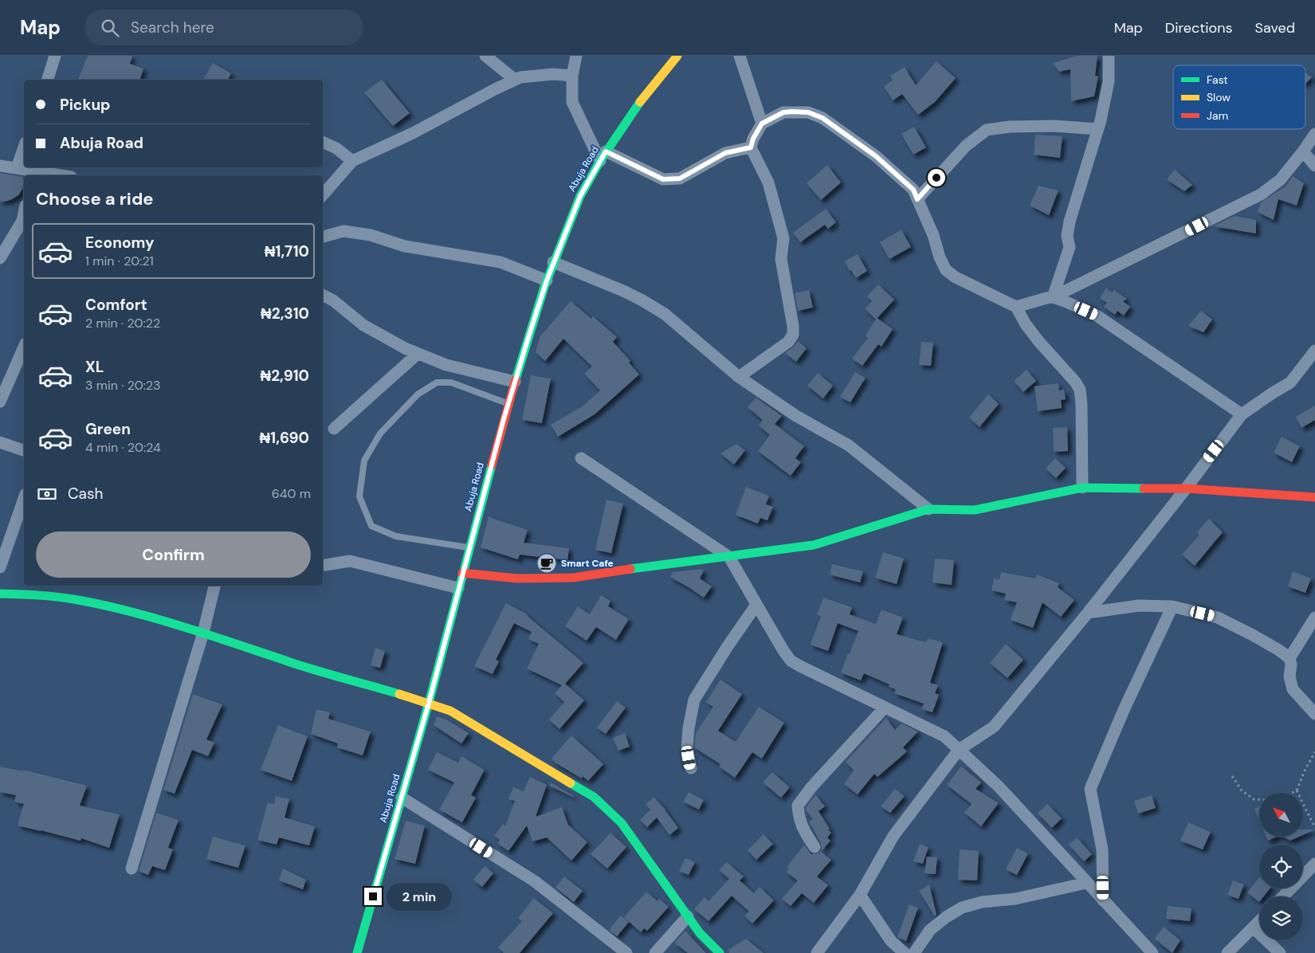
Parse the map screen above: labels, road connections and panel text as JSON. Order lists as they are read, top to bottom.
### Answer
{
  "streets": {
    "street": ["Abuja Road"]
  },
  "places": {
    "cafe": ["Smart Cafe"]
  },
  "legend": ["Fast", "Slow", "Jam"],
  "north": "top left",
  "page": {
    "header": "Map",
    "search": "Search here",
    "nav": ["Map", "Directions", "Saved"],
    "banner": ["Pickup", "Abuja Road"],
    "heading": "Choose a ride",
    "list": [
      {
        "name": "Economy",
        "note": "1 min · 20:21",
        "value": "₦1,710"
      },
      {
        "name": "Comfort",
        "note": "2 min · 20:22",
        "value": "₦2,310"
      },
      {
        "name": "XL",
        "note": "3 min · 20:23",
        "value": "₦2,910"
      },
      {
        "name": "Green",
        "note": "4 min · 20:24",
        "value": "₦1,690"
      }
    ],
    "pay": ["Cash", "640 m"],
    "buttons": "Confirm",
    "bubble": "2 min"
  }
}
